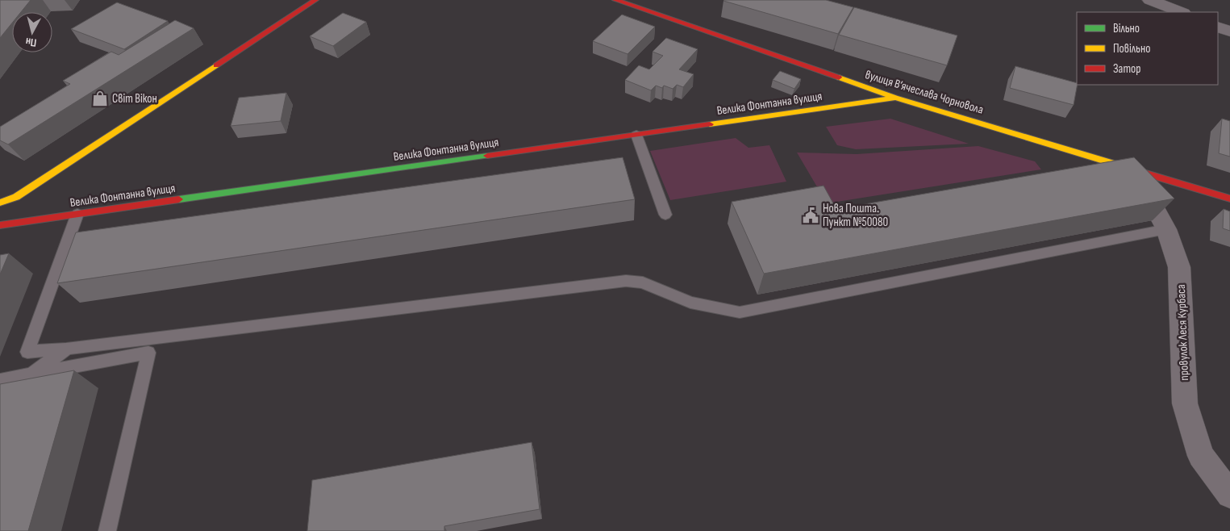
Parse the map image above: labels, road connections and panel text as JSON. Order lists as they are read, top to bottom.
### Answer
{
  "streets": {
    "street": ["вулиця В’ячеслава Чорновола", "Велика Фонтанна вулиця", "провулок Леся Курбаса"]
  },
  "crossings": [
    ["вулиця В’ячеслава Чорновола", "Велика Фонтанна вулиця"],
    ["вулиця В’ячеслава Чорновола", "провулок Леся Курбаса"]
  ],
  "places": {
    "shop": ["Світ Вікон"],
    "public building": ["Нова Пошта. Пункт №50080"]
  },
  "legend": ["Вільно", "Повільно", "Затор"],
  "north": "bottom"
}
